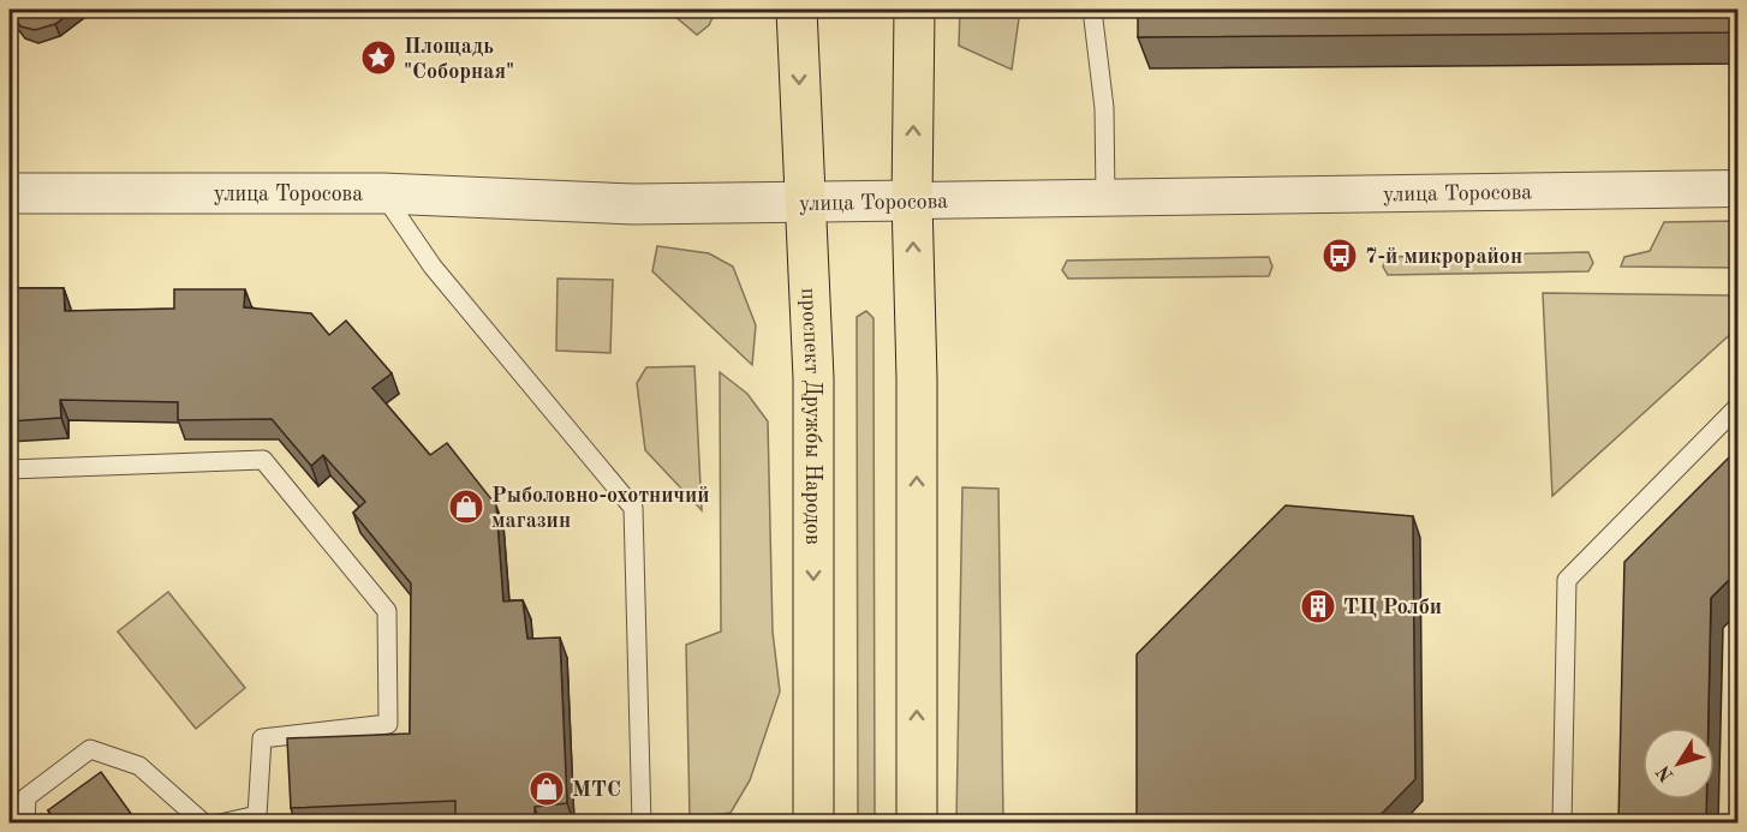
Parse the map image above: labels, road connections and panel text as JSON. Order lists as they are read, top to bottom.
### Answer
{
  "streets": {
    "main road": ["проспект Дружбы Народов"],
    "street": ["улица Торосова"]
  },
  "crossings": [
    ["улица Торосова", "проспект Дружбы Народов"]
  ],
  "places": {
    "place": ["Площадь \"Соборная\""],
    "bus stop": ["7-й микрорайон"],
    "shop": ["Рыболовно-охотничий магазин", "МТС"],
    "building": ["ТЦ Ролби"]
  },
  "north": "bottom left"
}
